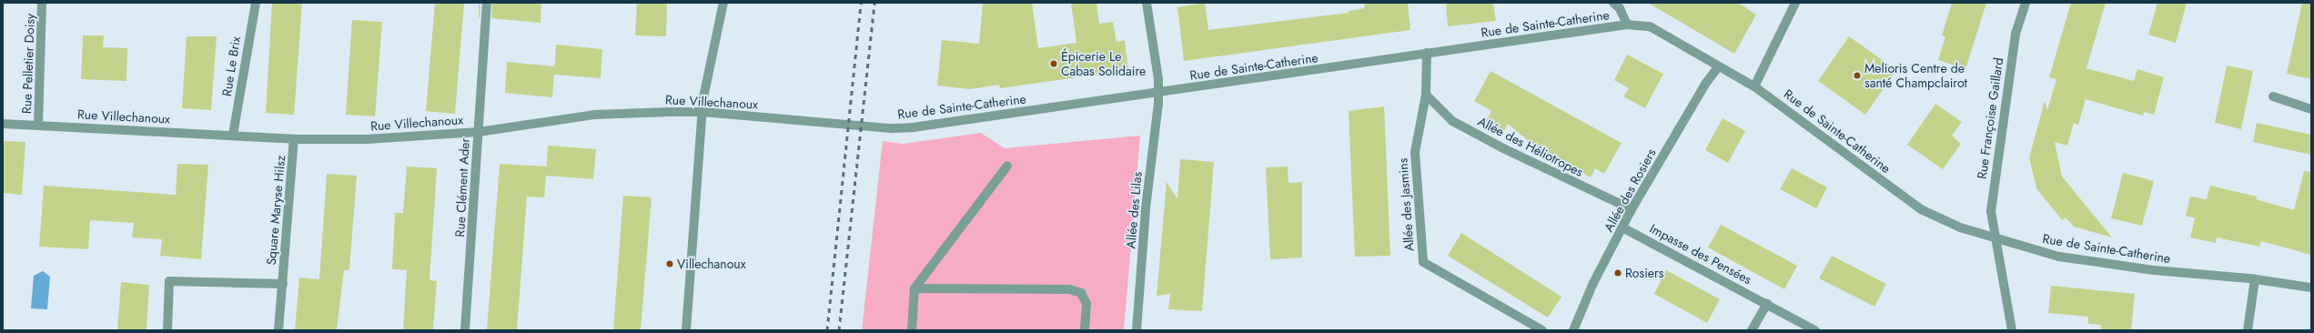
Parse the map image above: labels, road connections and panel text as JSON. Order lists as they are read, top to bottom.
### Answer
{
  "streets": {
    "street": [
      "Rue de Sainte-Catherine",
      "Rue Pelletier Doisy",
      "Rue Le Brix",
      "Rue Villechanoux",
      "Rue Françoise Gaillard",
      "Allée des Héliotropes",
      "Rue Clément Ader",
      "Allée des Rosiers",
      "Allée des Jasmins",
      "Square Maryse Hilsz",
      "Allée des Lilas",
      "Impasse des Pensées"
    ]
  },
  "crossings": [
    ["Rue de Sainte-Catherine", "Rue Villechanoux"],
    ["Rue de Sainte-Catherine", "Rue Françoise Gaillard"],
    ["Rue de Sainte-Catherine", "Allée des Rosiers"],
    ["Rue de Sainte-Catherine", "Allée des Jasmins"],
    ["Rue de Sainte-Catherine", "Allée des Lilas"],
    ["Rue Pelletier Doisy", "Rue Villechanoux"],
    ["Rue Le Brix", "Rue Villechanoux"],
    ["Rue Villechanoux", "Rue Clément Ader"],
    ["Rue Villechanoux", "Square Maryse Hilsz"],
    ["Allée des Héliotropes", "Allée des Rosiers"],
    ["Allée des Héliotropes", "Allée des Jasmins"],
    ["Allée des Rosiers", "Impasse des Pensées"]
  ],
  "places": [
    "Épicerie Le Cabas Solidaire",
    "Melioris Centre de santé Champclairot",
    "Villechanoux",
    "Rosiers"
  ]
}
